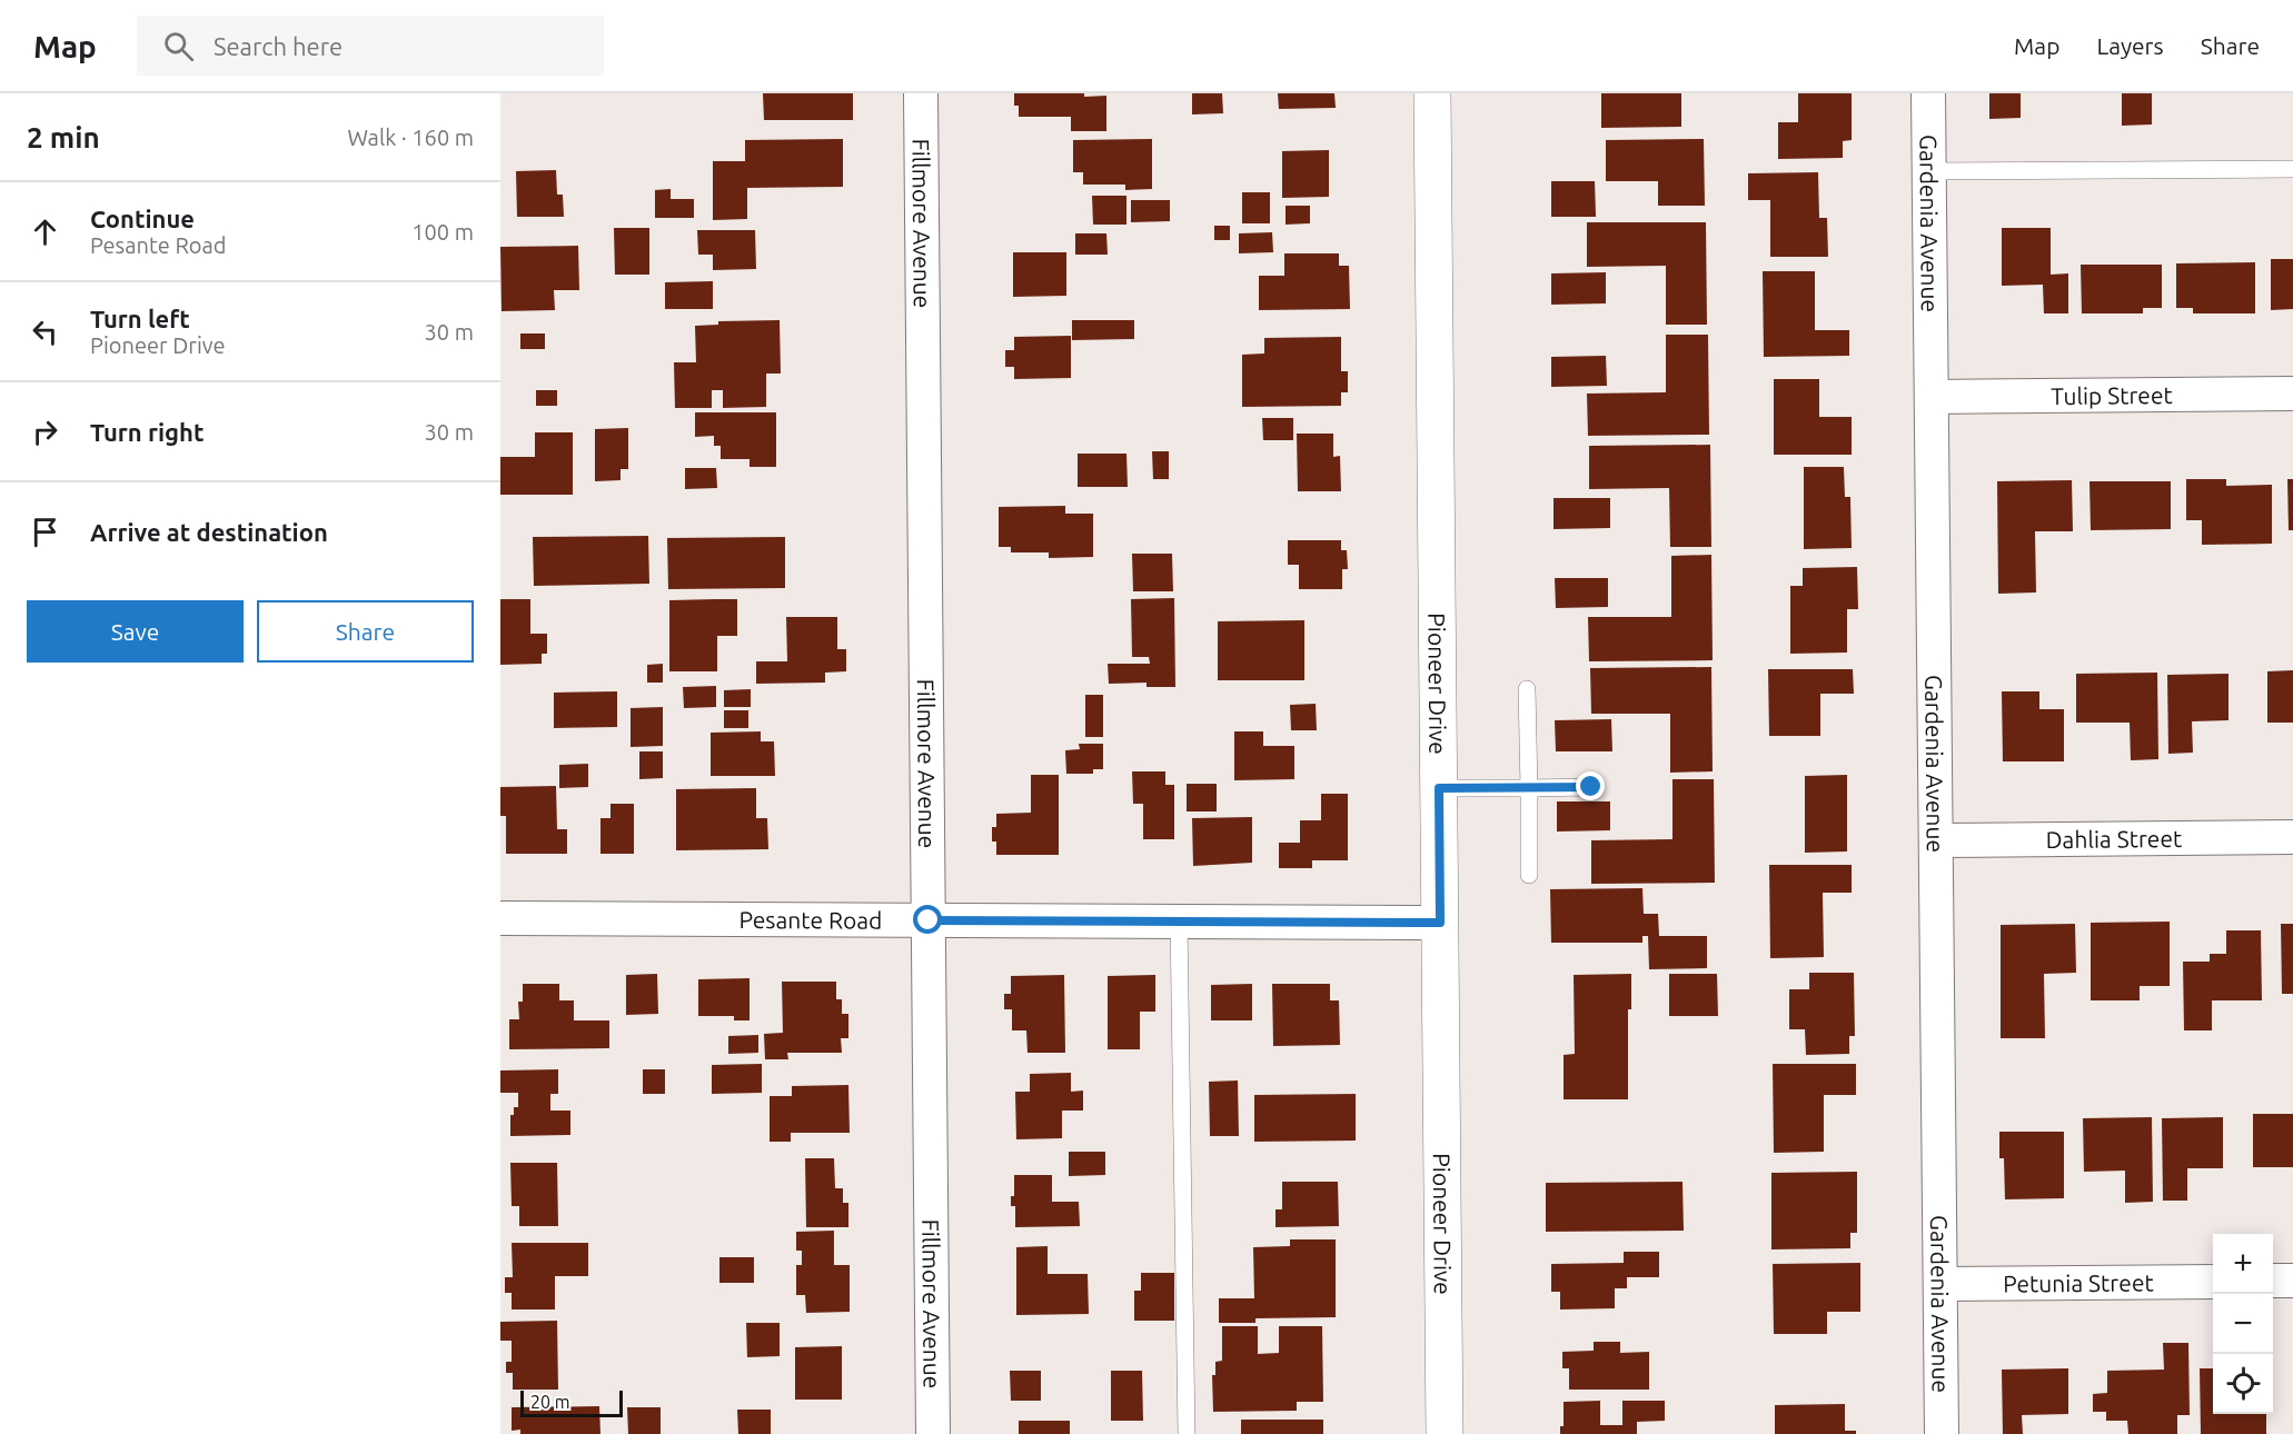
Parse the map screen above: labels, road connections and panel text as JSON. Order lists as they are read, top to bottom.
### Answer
{
  "streets": {
    "street": [
      "Fillmore Avenue",
      "Gardenia Avenue",
      "Tulip Street",
      "Pioneer Drive",
      "Dahlia Street",
      "Pesante Road",
      "Petunia Street"
    ]
  },
  "crossings": [
    ["Fillmore Avenue", "Pesante Road"],
    ["Gardenia Avenue", "Tulip Street"],
    ["Gardenia Avenue", "Dahlia Street"],
    ["Gardenia Avenue", "Petunia Street"],
    ["Pioneer Drive", "Pesante Road"]
  ],
  "scale_bar": "20 m",
  "page": {
    "header": "Map",
    "search": "Search here",
    "nav": ["Map", "Layers", "Share"],
    "heading": ["2 min", "Walk · 160 m"],
    "list": [
      ["Continue", "Pesante Road", "100 m"],
      ["Turn left", "Pioneer Drive", "30 m"],
      ["Turn right", "30 m"],
      "Arrive at destination"
    ],
    "buttons": ["Save", "Share"],
    "map_buttons": ["+", "−"],
    "scale": "20 m"
  }
}
